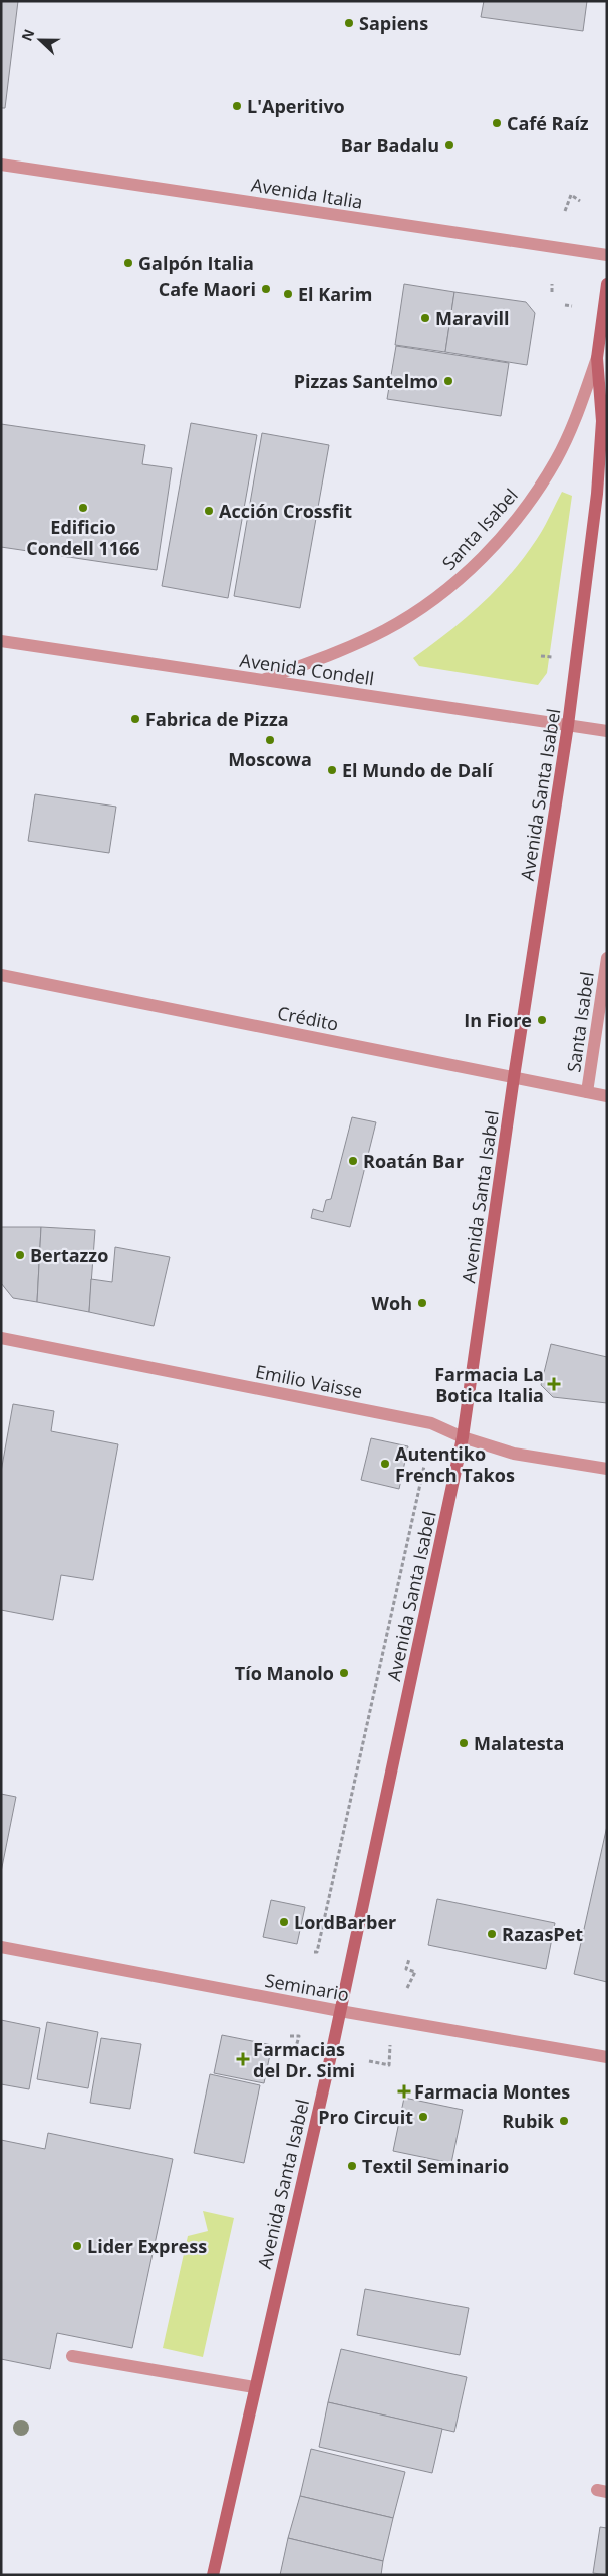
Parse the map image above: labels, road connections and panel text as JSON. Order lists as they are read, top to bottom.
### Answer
{
  "streets": {
    "main road": ["Avenida Santa Isabel"],
    "street": [
      "Avenida Italia",
      "Santa Isabel",
      "Avenida Condell",
      "Crédito",
      "Emilio Vaisse",
      "Seminario"
    ]
  },
  "crossings": [
    ["Santa Isabel", "Avenida Condell"],
    ["Santa Isabel", "Avenida Santa Isabel"],
    ["Santa Isabel", "Crédito"],
    ["Avenida Condell", "Avenida Santa Isabel"],
    ["Avenida Santa Isabel", "Crédito"],
    ["Avenida Santa Isabel", "Emilio Vaisse"],
    ["Avenida Santa Isabel", "Seminario"]
  ],
  "places": {
    "other": [
      "Sapiens",
      "L'Aperitivo",
      "Café Raíz",
      "Bar Badalu",
      "Galpón Italia",
      "Cafe Maori",
      "El Karim",
      "Maravill",
      "Pizzas Santelmo",
      "Edificio Condell 1166",
      "Acción Crossfit",
      "Fabrica de Pizza",
      "Moscowa",
      "El Mundo de Dalí",
      "In Fiore",
      "Roatán Bar",
      "Bertazzo",
      "Woh",
      "Autentiko French Takos",
      "Tío Manolo",
      "Malatesta",
      "LordBarber",
      "RazasPet",
      "Pro Circuit",
      "Rubik",
      "Textil Seminario",
      "Lider Express"
    ],
    "health": ["Farmacia La Botica Italia", "Farmacias del Dr. Simi", "Farmacia Montes"]
  },
  "north": "left"
}
